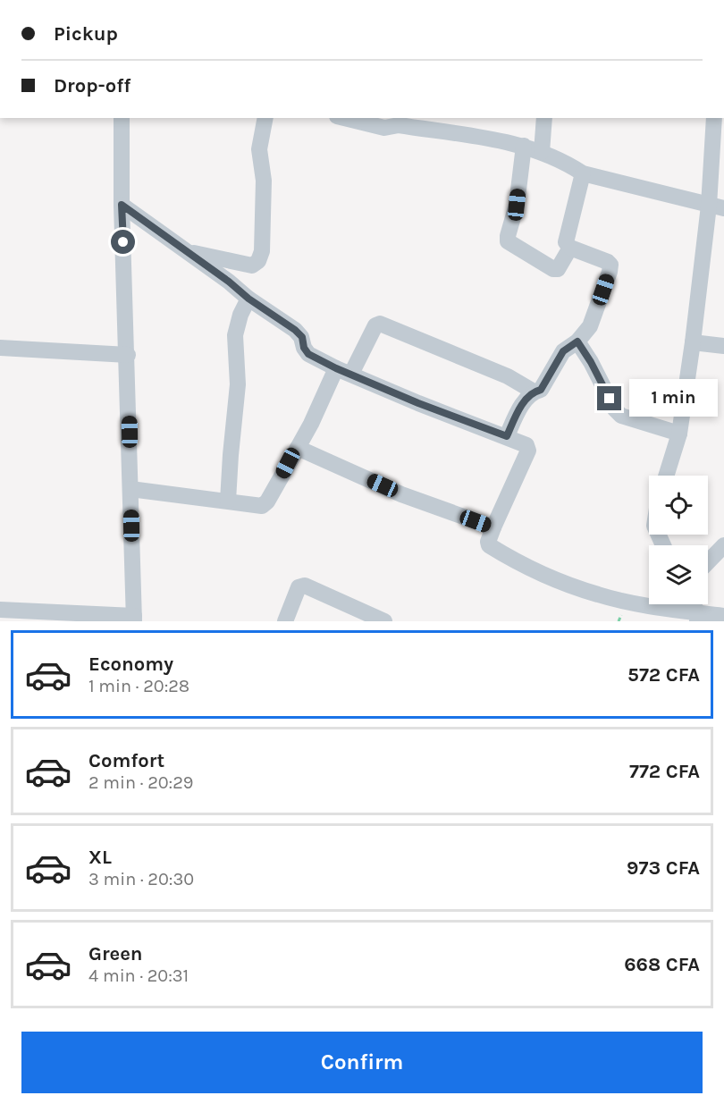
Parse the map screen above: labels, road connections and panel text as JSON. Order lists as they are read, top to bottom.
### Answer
{
  "page": {
    "banner": ["Pickup", "Drop-off"],
    "bubble": "1 min",
    "list": [
      {
        "name": "Economy",
        "note": "1 min · 20:28",
        "value": "572 CFA"
      },
      {
        "name": "Comfort",
        "note": "2 min · 20:29",
        "value": "772 CFA"
      },
      {
        "name": "XL",
        "note": "3 min · 20:30",
        "value": "973 CFA"
      },
      {
        "name": "Green",
        "note": "4 min · 20:31",
        "value": "668 CFA"
      }
    ],
    "buttons": "Confirm"
  }
}
